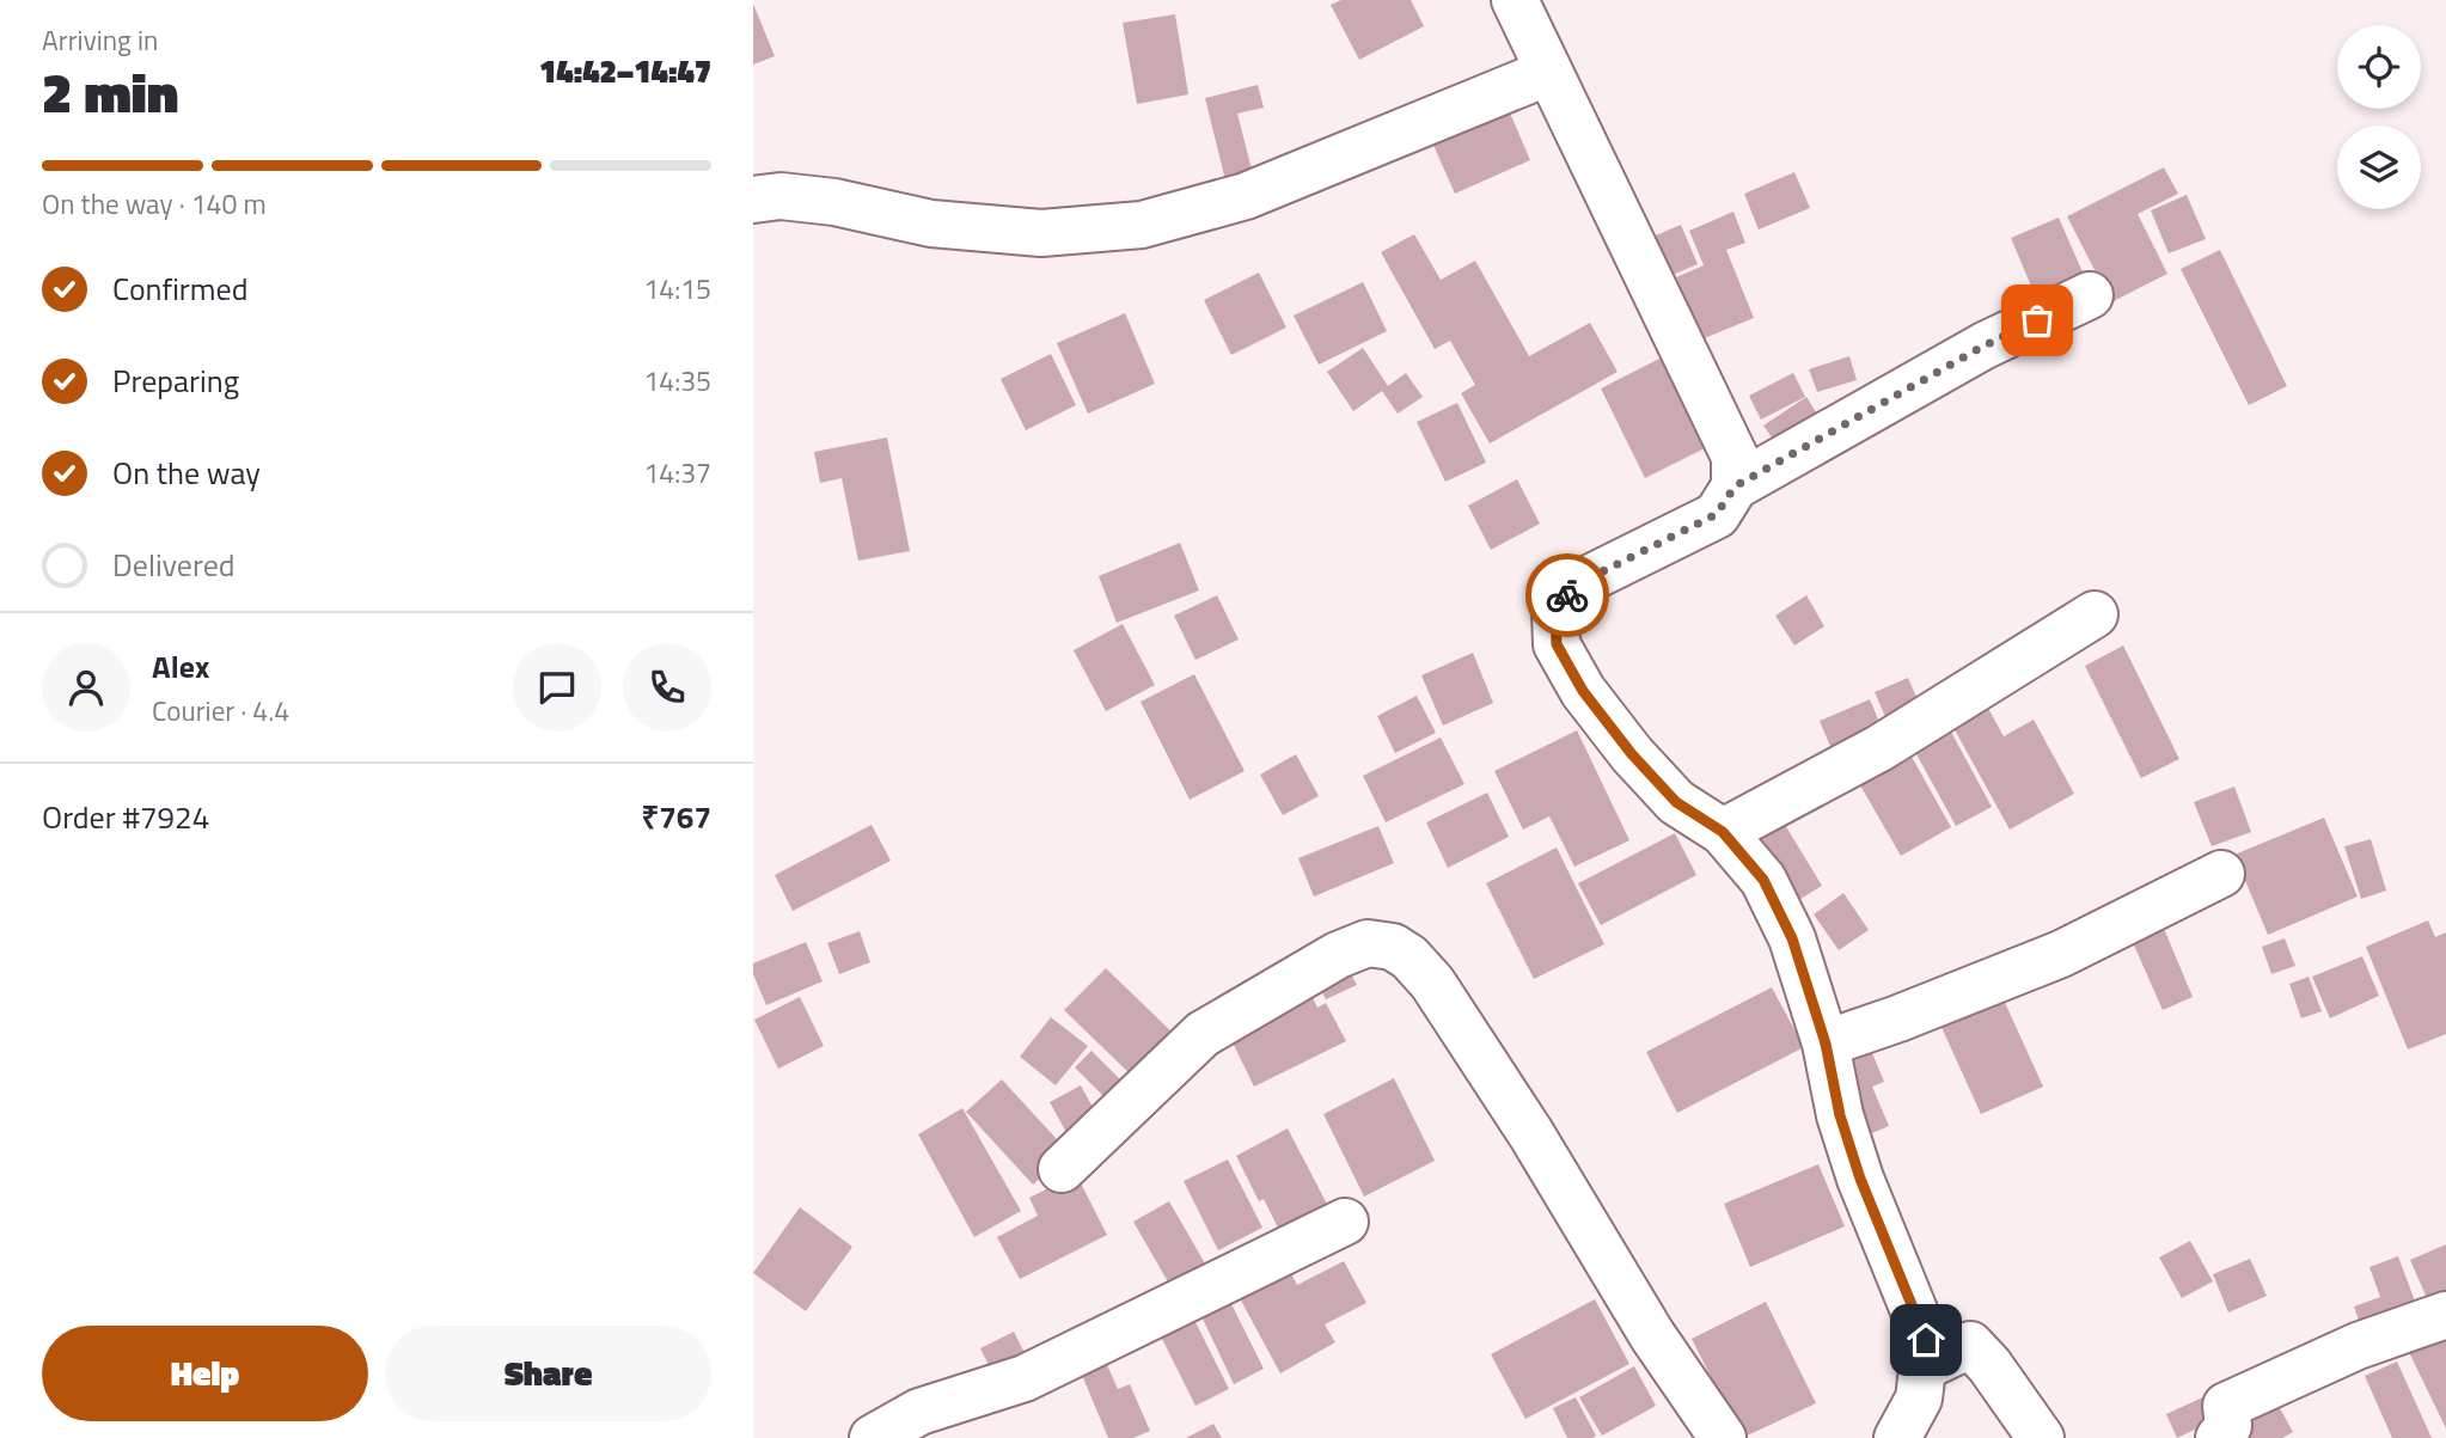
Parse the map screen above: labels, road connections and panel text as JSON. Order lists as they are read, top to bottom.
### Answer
{
  "page": {
    "heading": ["2 min", "Arriving in", "14:42–14:47"],
    "panel": [
      "Alex",
      "Courier · 4.4",
      "Order #7924",
      "₹767"
    ],
    "bar": "On the way · 140 m",
    "list": [
      ["Confirmed", "14:15"],
      ["Preparing", "14:35"],
      ["On the way", "14:37"],
      "Delivered"
    ],
    "buttons": ["Help", "Share"]
  }
}
